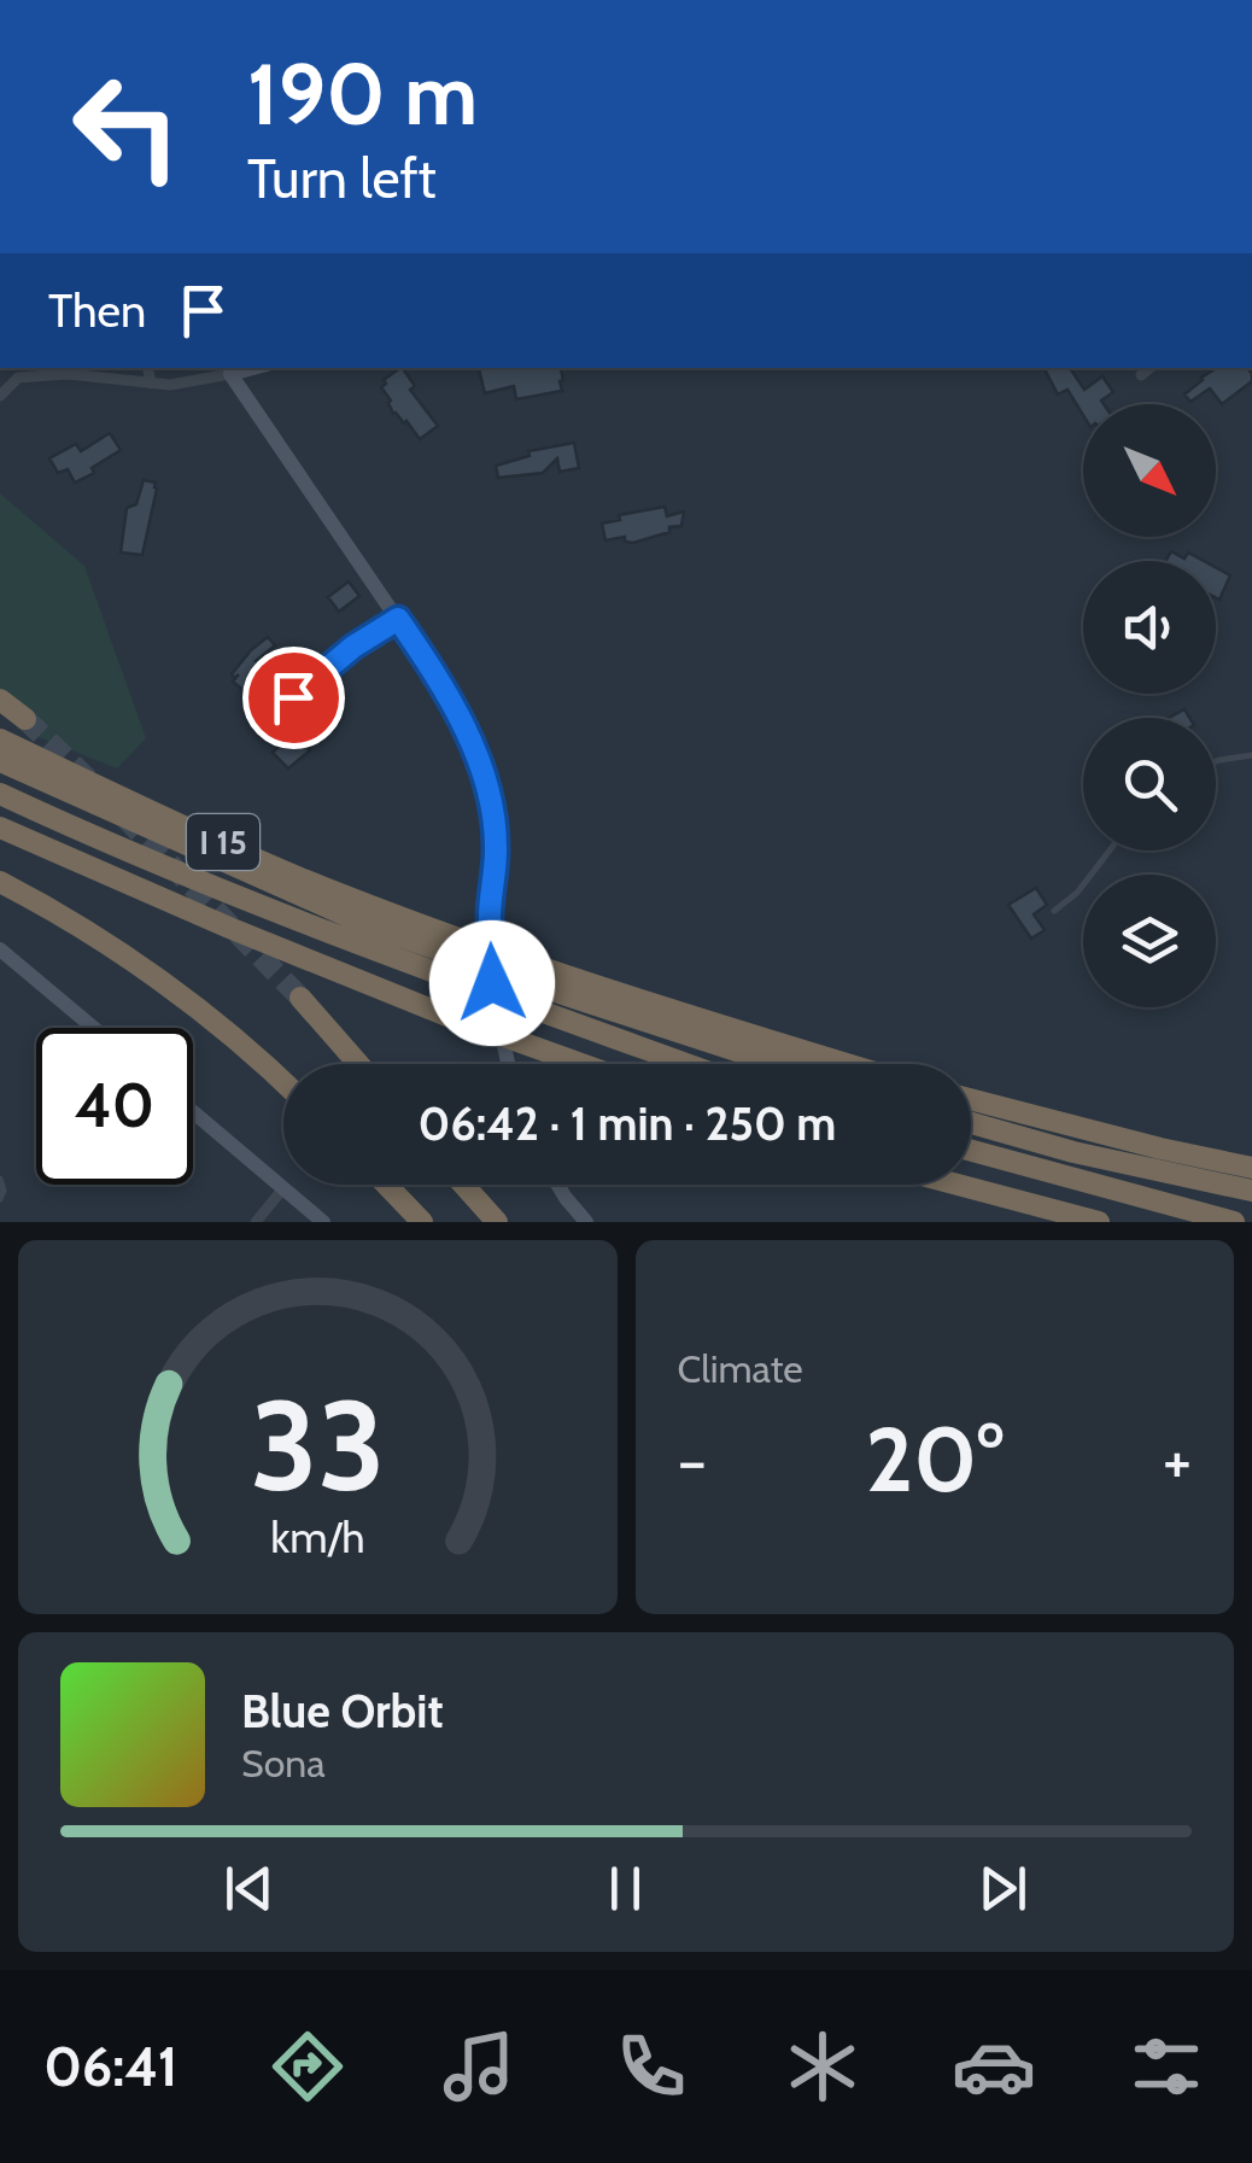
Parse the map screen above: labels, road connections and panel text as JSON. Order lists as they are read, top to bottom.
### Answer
{
  "streets": {
    "highway": ["I 15"]
  },
  "north": "bottom right",
  "page": {
    "turn": ["190 m", "Turn left"],
    "then": "Then",
    "limit": "40",
    "trip": "06:42 · 1 min · 250 m",
    "tile": "Climate",
    "heat": ["−", "20°", "+"],
    "song": ["Blue Orbit", "Sona"],
    "tabs": "06:41",
    "gauge": ["33", "km/h"]
  }
}
